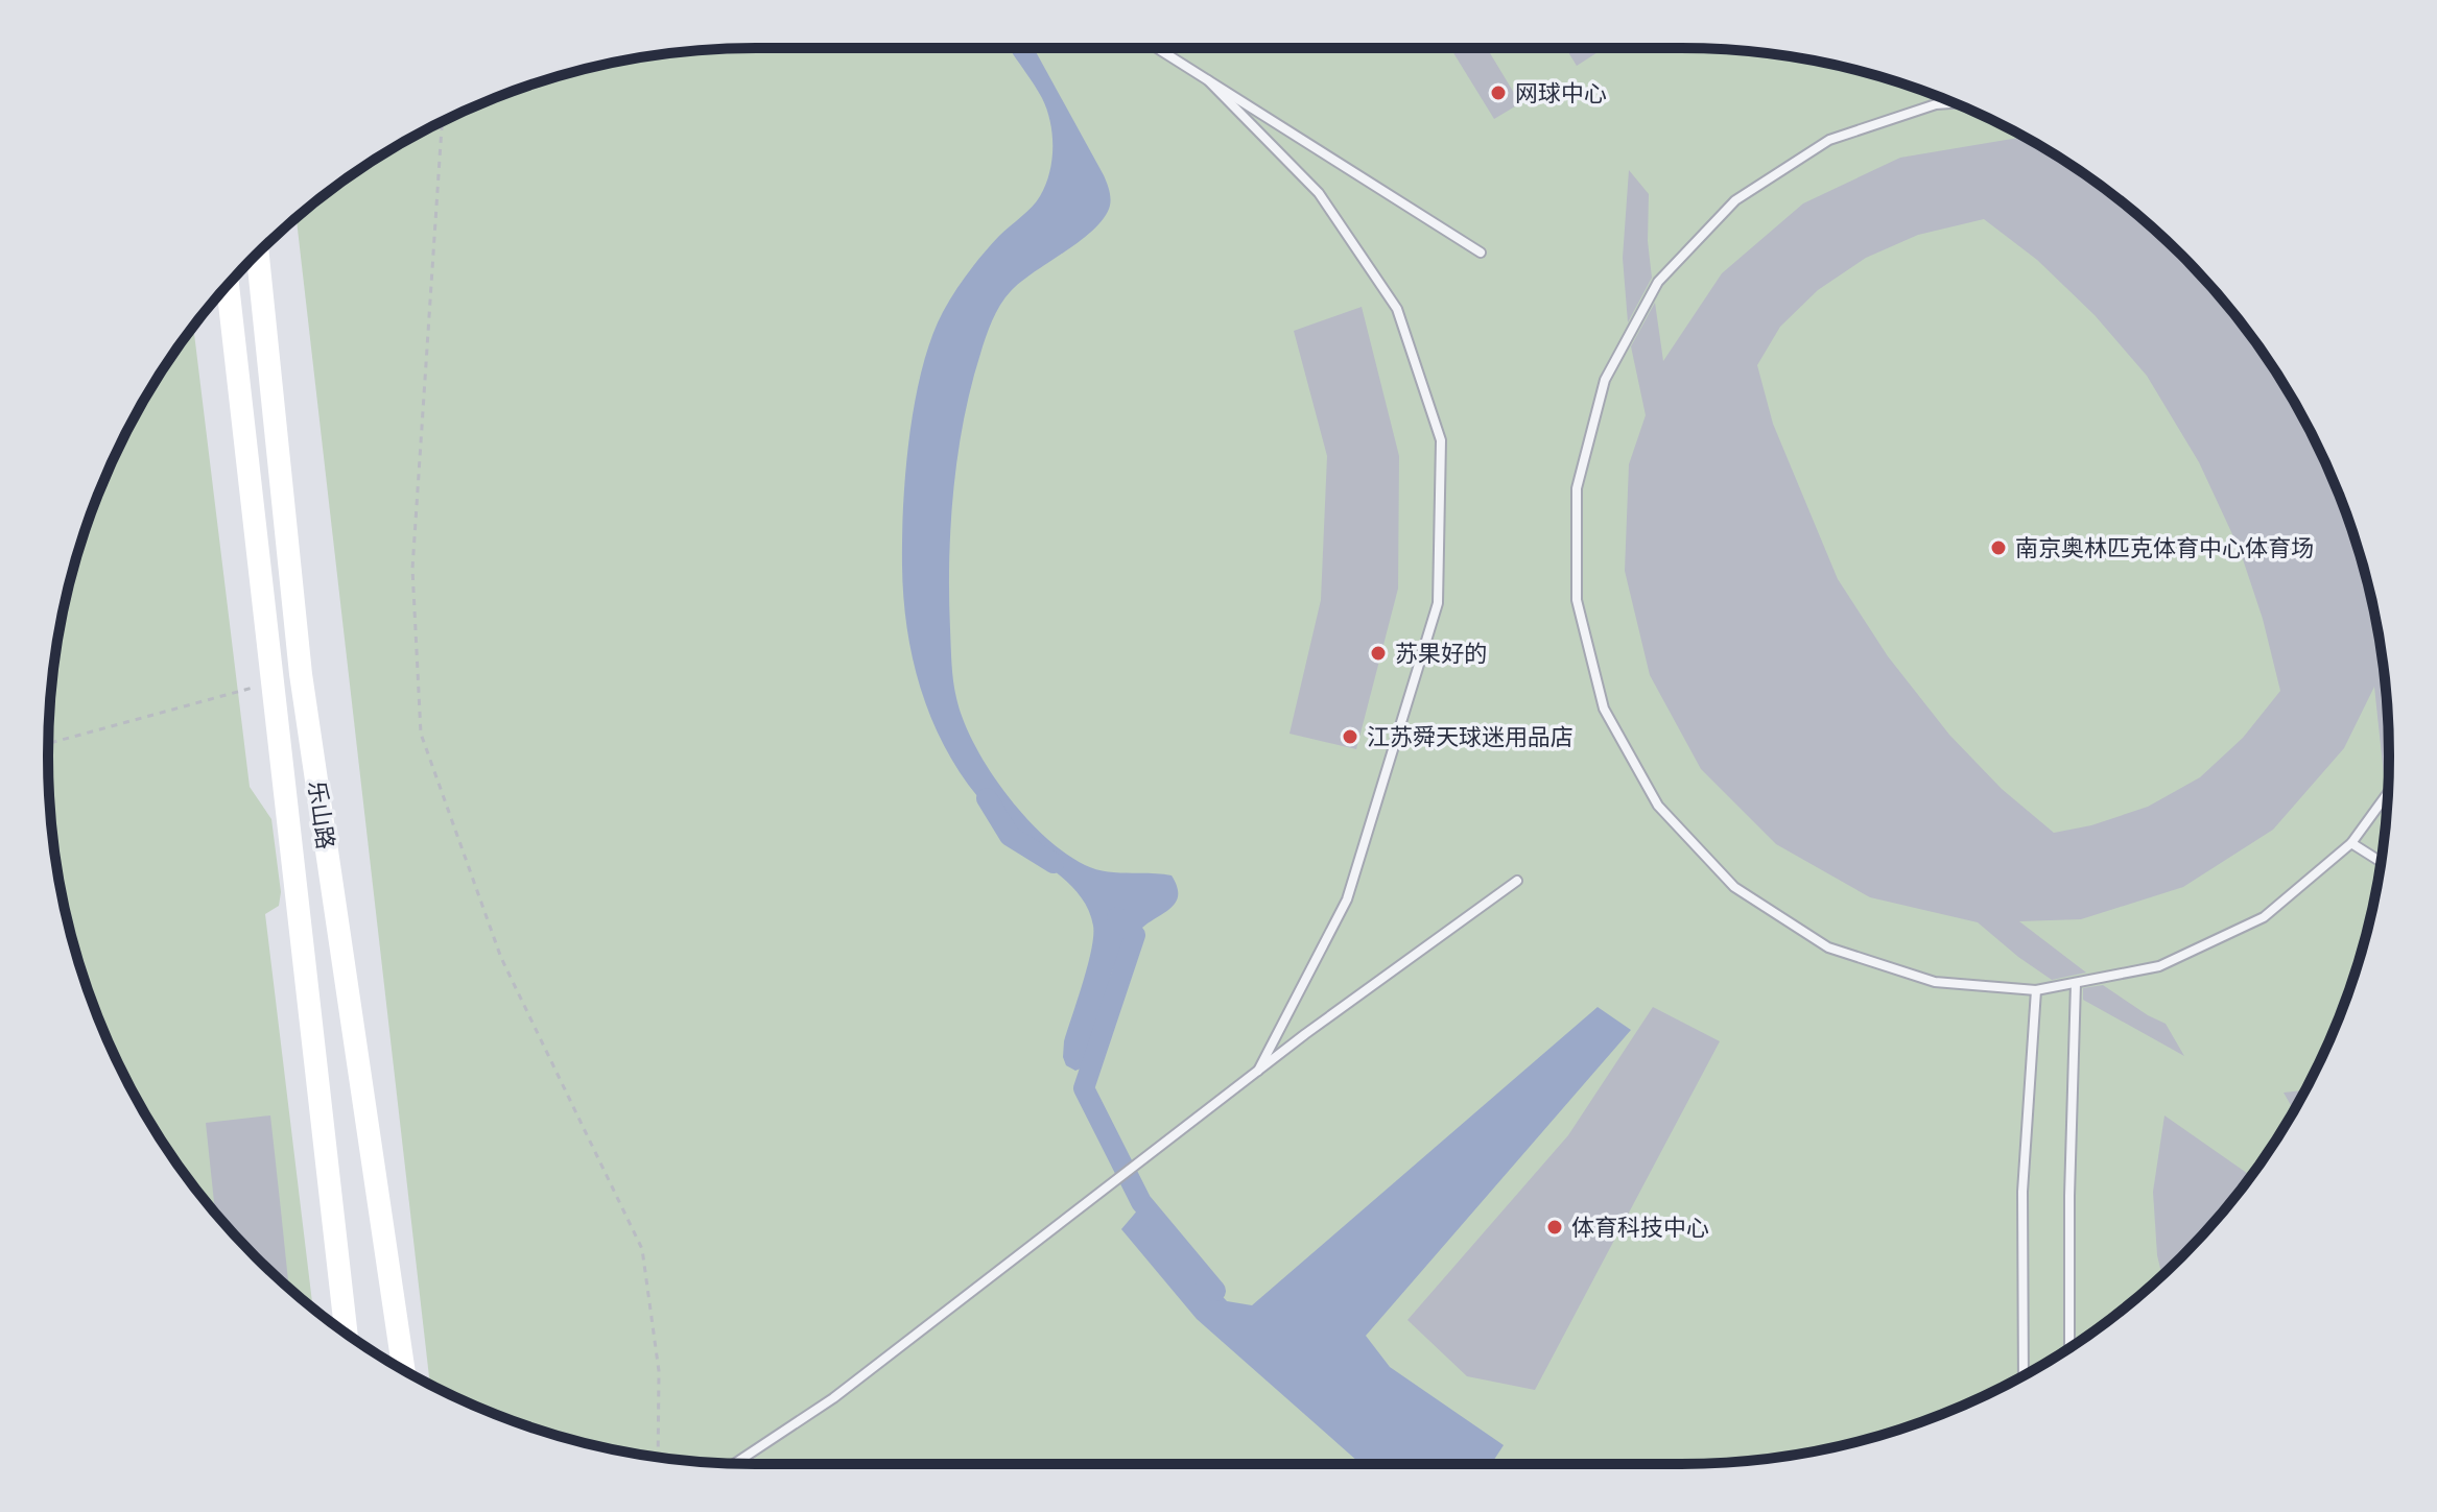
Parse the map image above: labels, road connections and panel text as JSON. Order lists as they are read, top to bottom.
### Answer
{
  "streets": {
    "street": ["乐山路"]
  },
  "places": [
    "网球中心",
    "南京奥林匹克体育中心体育场",
    "苏果好的",
    "江苏舜天球迷用品店",
    "体育科技中心"
  ]
}
